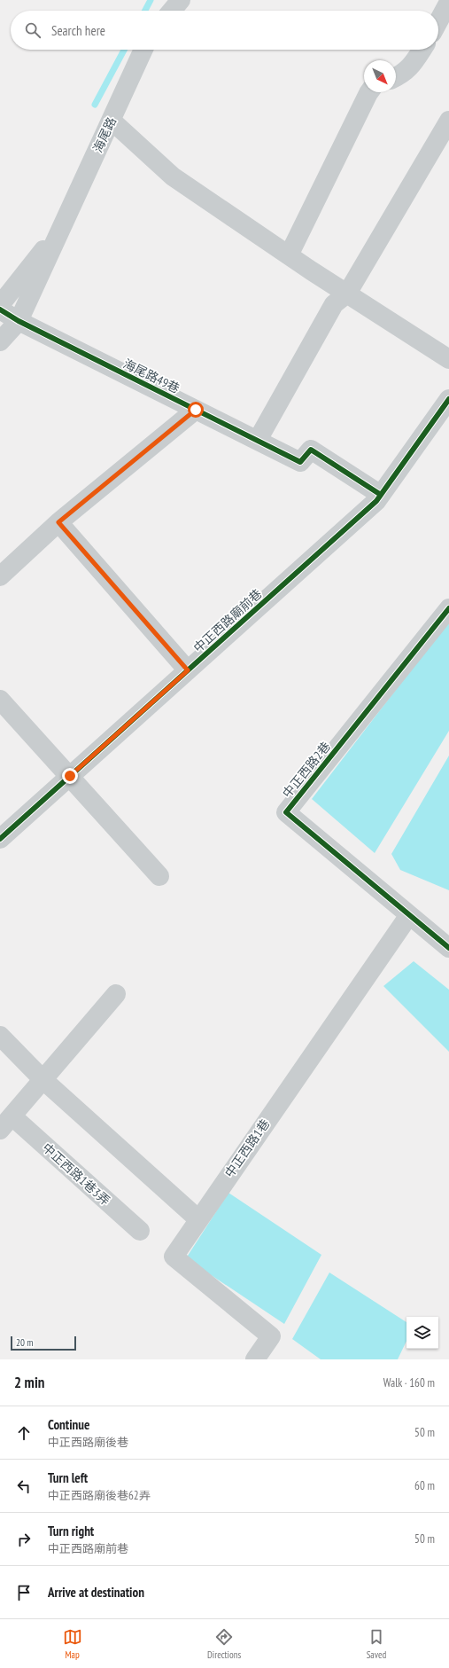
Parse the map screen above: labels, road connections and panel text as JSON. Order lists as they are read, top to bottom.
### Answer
{
  "streets": {
    "street": [
      "海尾路",
      "海尾路49巷",
      "中正西路廟前巷",
      "中正西路2巷",
      "中正西路1巷",
      "中正西路1巷3弄"
    ]
  },
  "crossings": [
    ["海尾路", "海尾路49巷"],
    ["海尾路49巷", "中正西路廟前巷"],
    ["中正西路2巷", "中正西路1巷"]
  ],
  "scale_bar": "20 m",
  "north": "bottom right",
  "page": {
    "search": "Search here",
    "scale": "20 m",
    "heading": ["2 min", "Walk · 160 m"],
    "list": [
      ["Continue", "中正西路廟後巷", "50 m"],
      ["Turn left", "中正西路廟後巷62弄", "60 m"],
      ["Turn right", "中正西路廟前巷", "50 m"],
      "Arrive at destination"
    ],
    "nav": ["Map", "Directions", "Saved"]
  }
}
